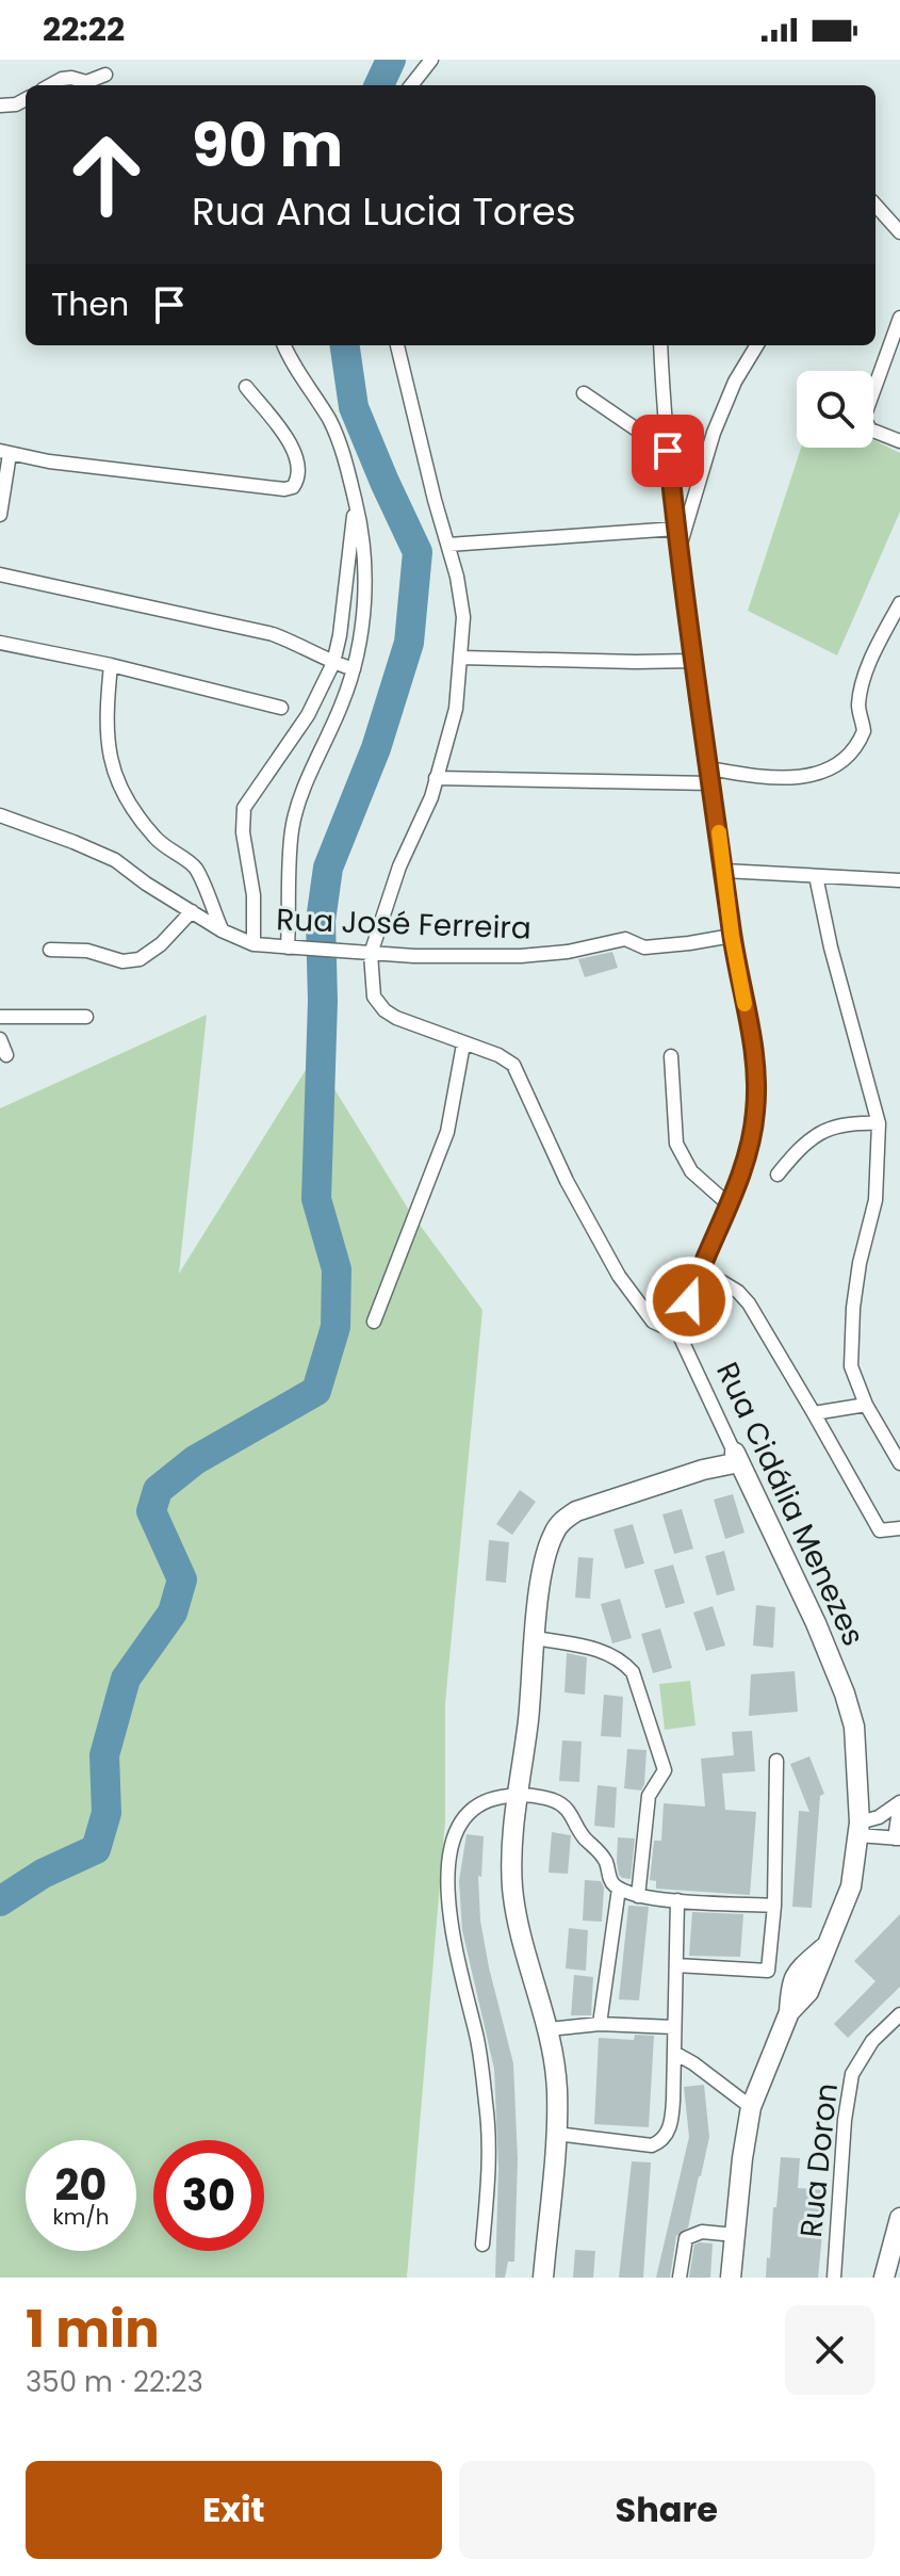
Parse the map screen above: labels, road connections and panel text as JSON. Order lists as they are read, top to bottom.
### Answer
{
  "streets": {
    "street": ["Rua José Ferreira", "Rua Cidália Menezes", "Rua Doron"]
  },
  "page": {
    "status": "22:22",
    "turn": ["90 m", "Rua Ana Lucia Tores"],
    "then": "Then",
    "speed": "20 km/h",
    "limit": "30",
    "heading": ["1 min", "350 m · 22:23"],
    "buttons": ["Exit", "Share"]
  }
}
